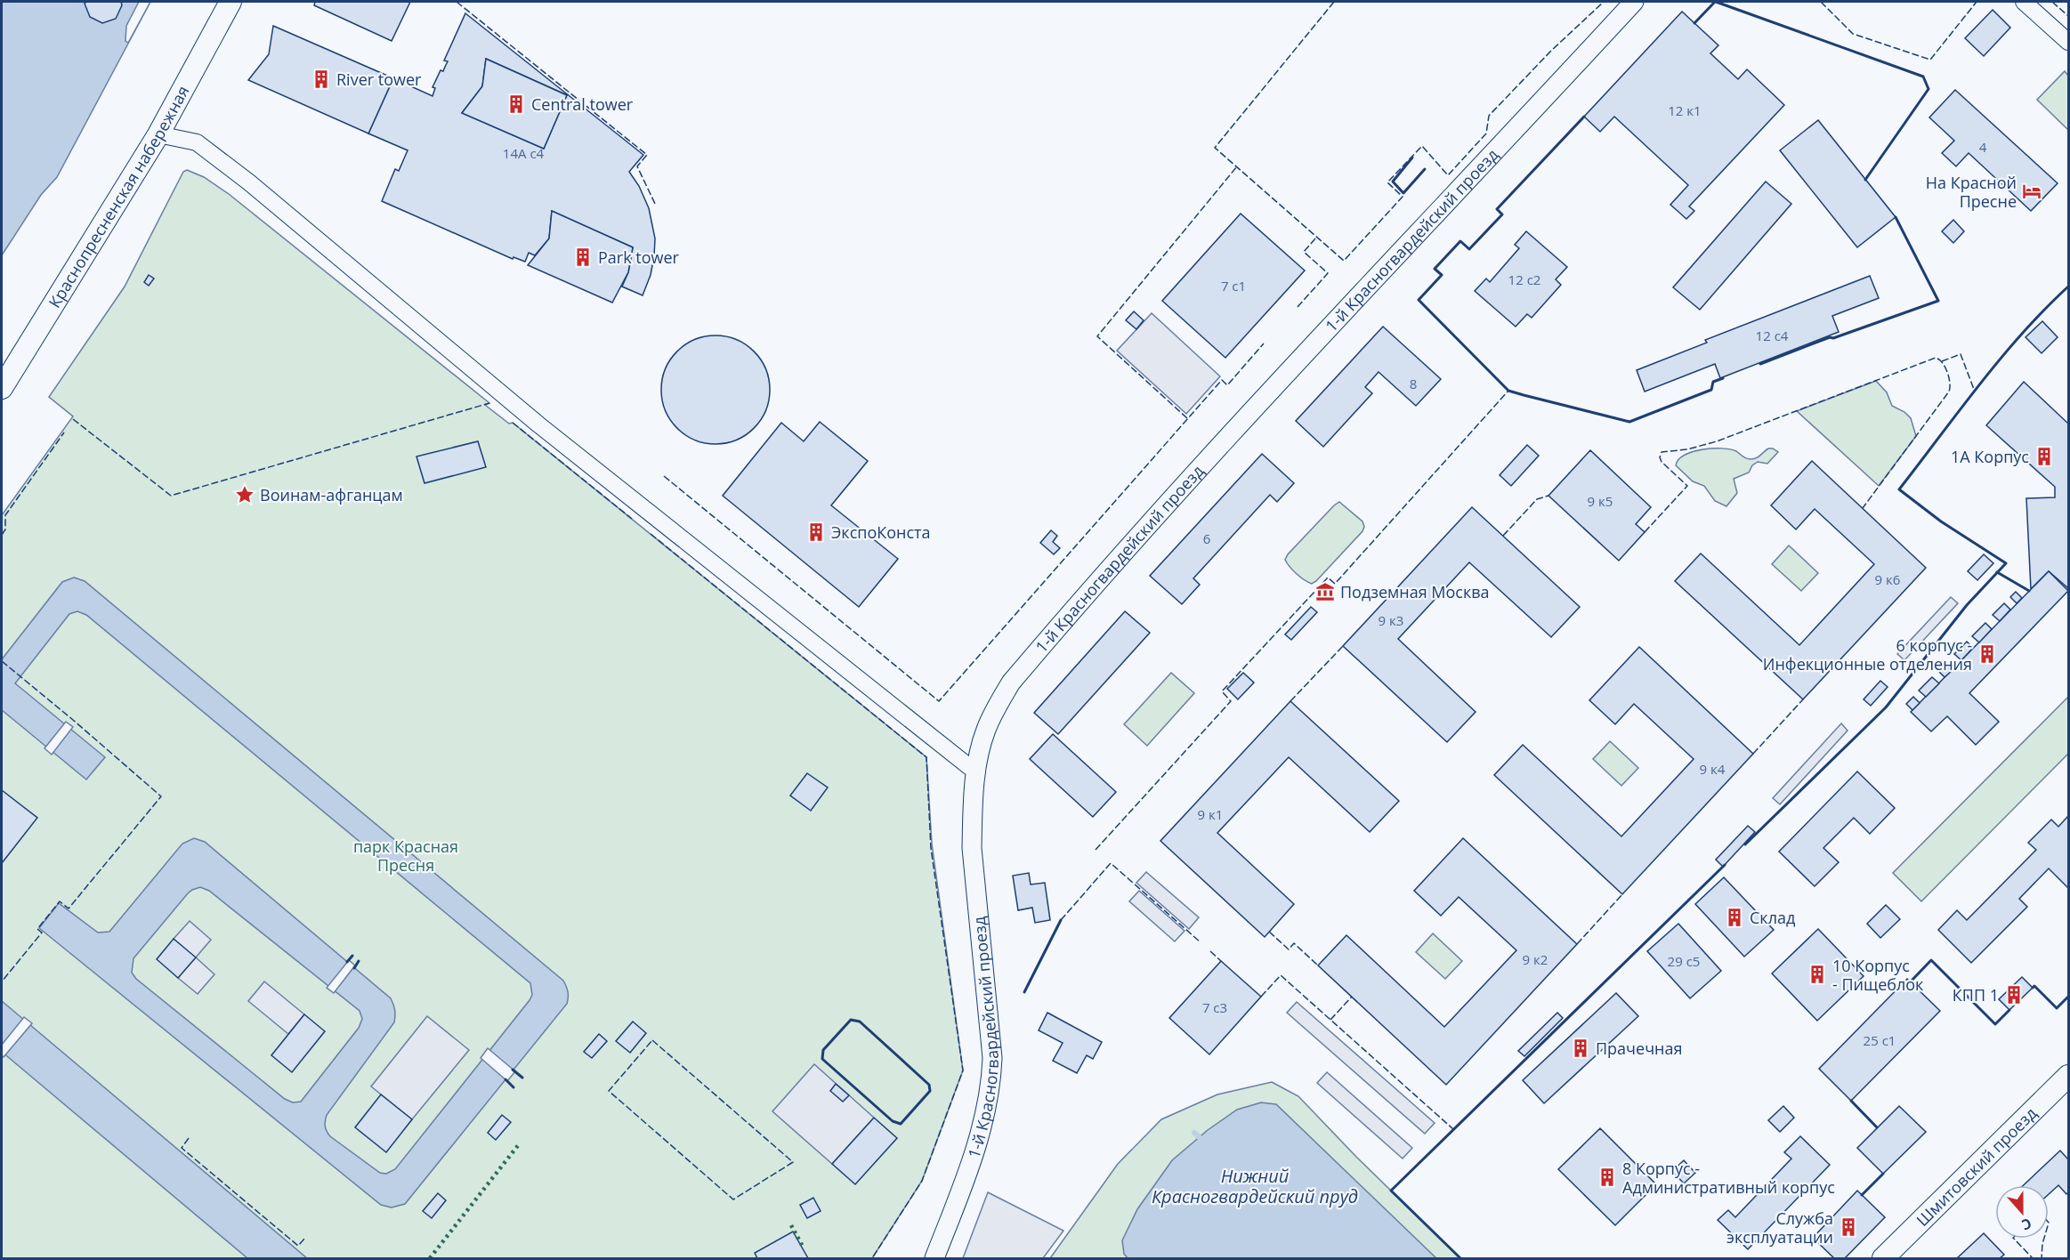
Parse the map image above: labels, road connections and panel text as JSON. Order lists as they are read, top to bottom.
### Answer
{
  "streets": {
    "main road": ["Краснопресненская набережная", "Шмитовский проезд"],
    "street": ["1-й Красногвардейский проезд"]
  },
  "water": ["Нижний Красногвардейский пруд"],
  "parks": ["парк Красная Пресня"],
  "places": {
    "building": [
      "River tower",
      "Central tower",
      "Park tower",
      "1А Корпус",
      "ЭкспоКонста",
      "6 корпус - Инфекционные отделения",
      "Склад",
      "10 Корпус - Пищеблок",
      "КПП 1",
      "Прачечная",
      "8 Корпус - Административный корпус",
      "Служба эксплуатации"
    ],
    "hotel": ["На Красной Пресне"],
    "place": ["Воинам-афганцам"],
    "museum": ["Подземная Москва"]
  },
  "house_numbers": [
    "12 к1",
    "4",
    "14А с4",
    "12 с2",
    "7 с1",
    "12 с4",
    "8",
    "9 к5",
    "6",
    "9 к6",
    "9 к3",
    "9 к4",
    "9 к1",
    "9 к2",
    "29 с5",
    "7 с3",
    "25 с1"
  ],
  "north": "bottom"
}
